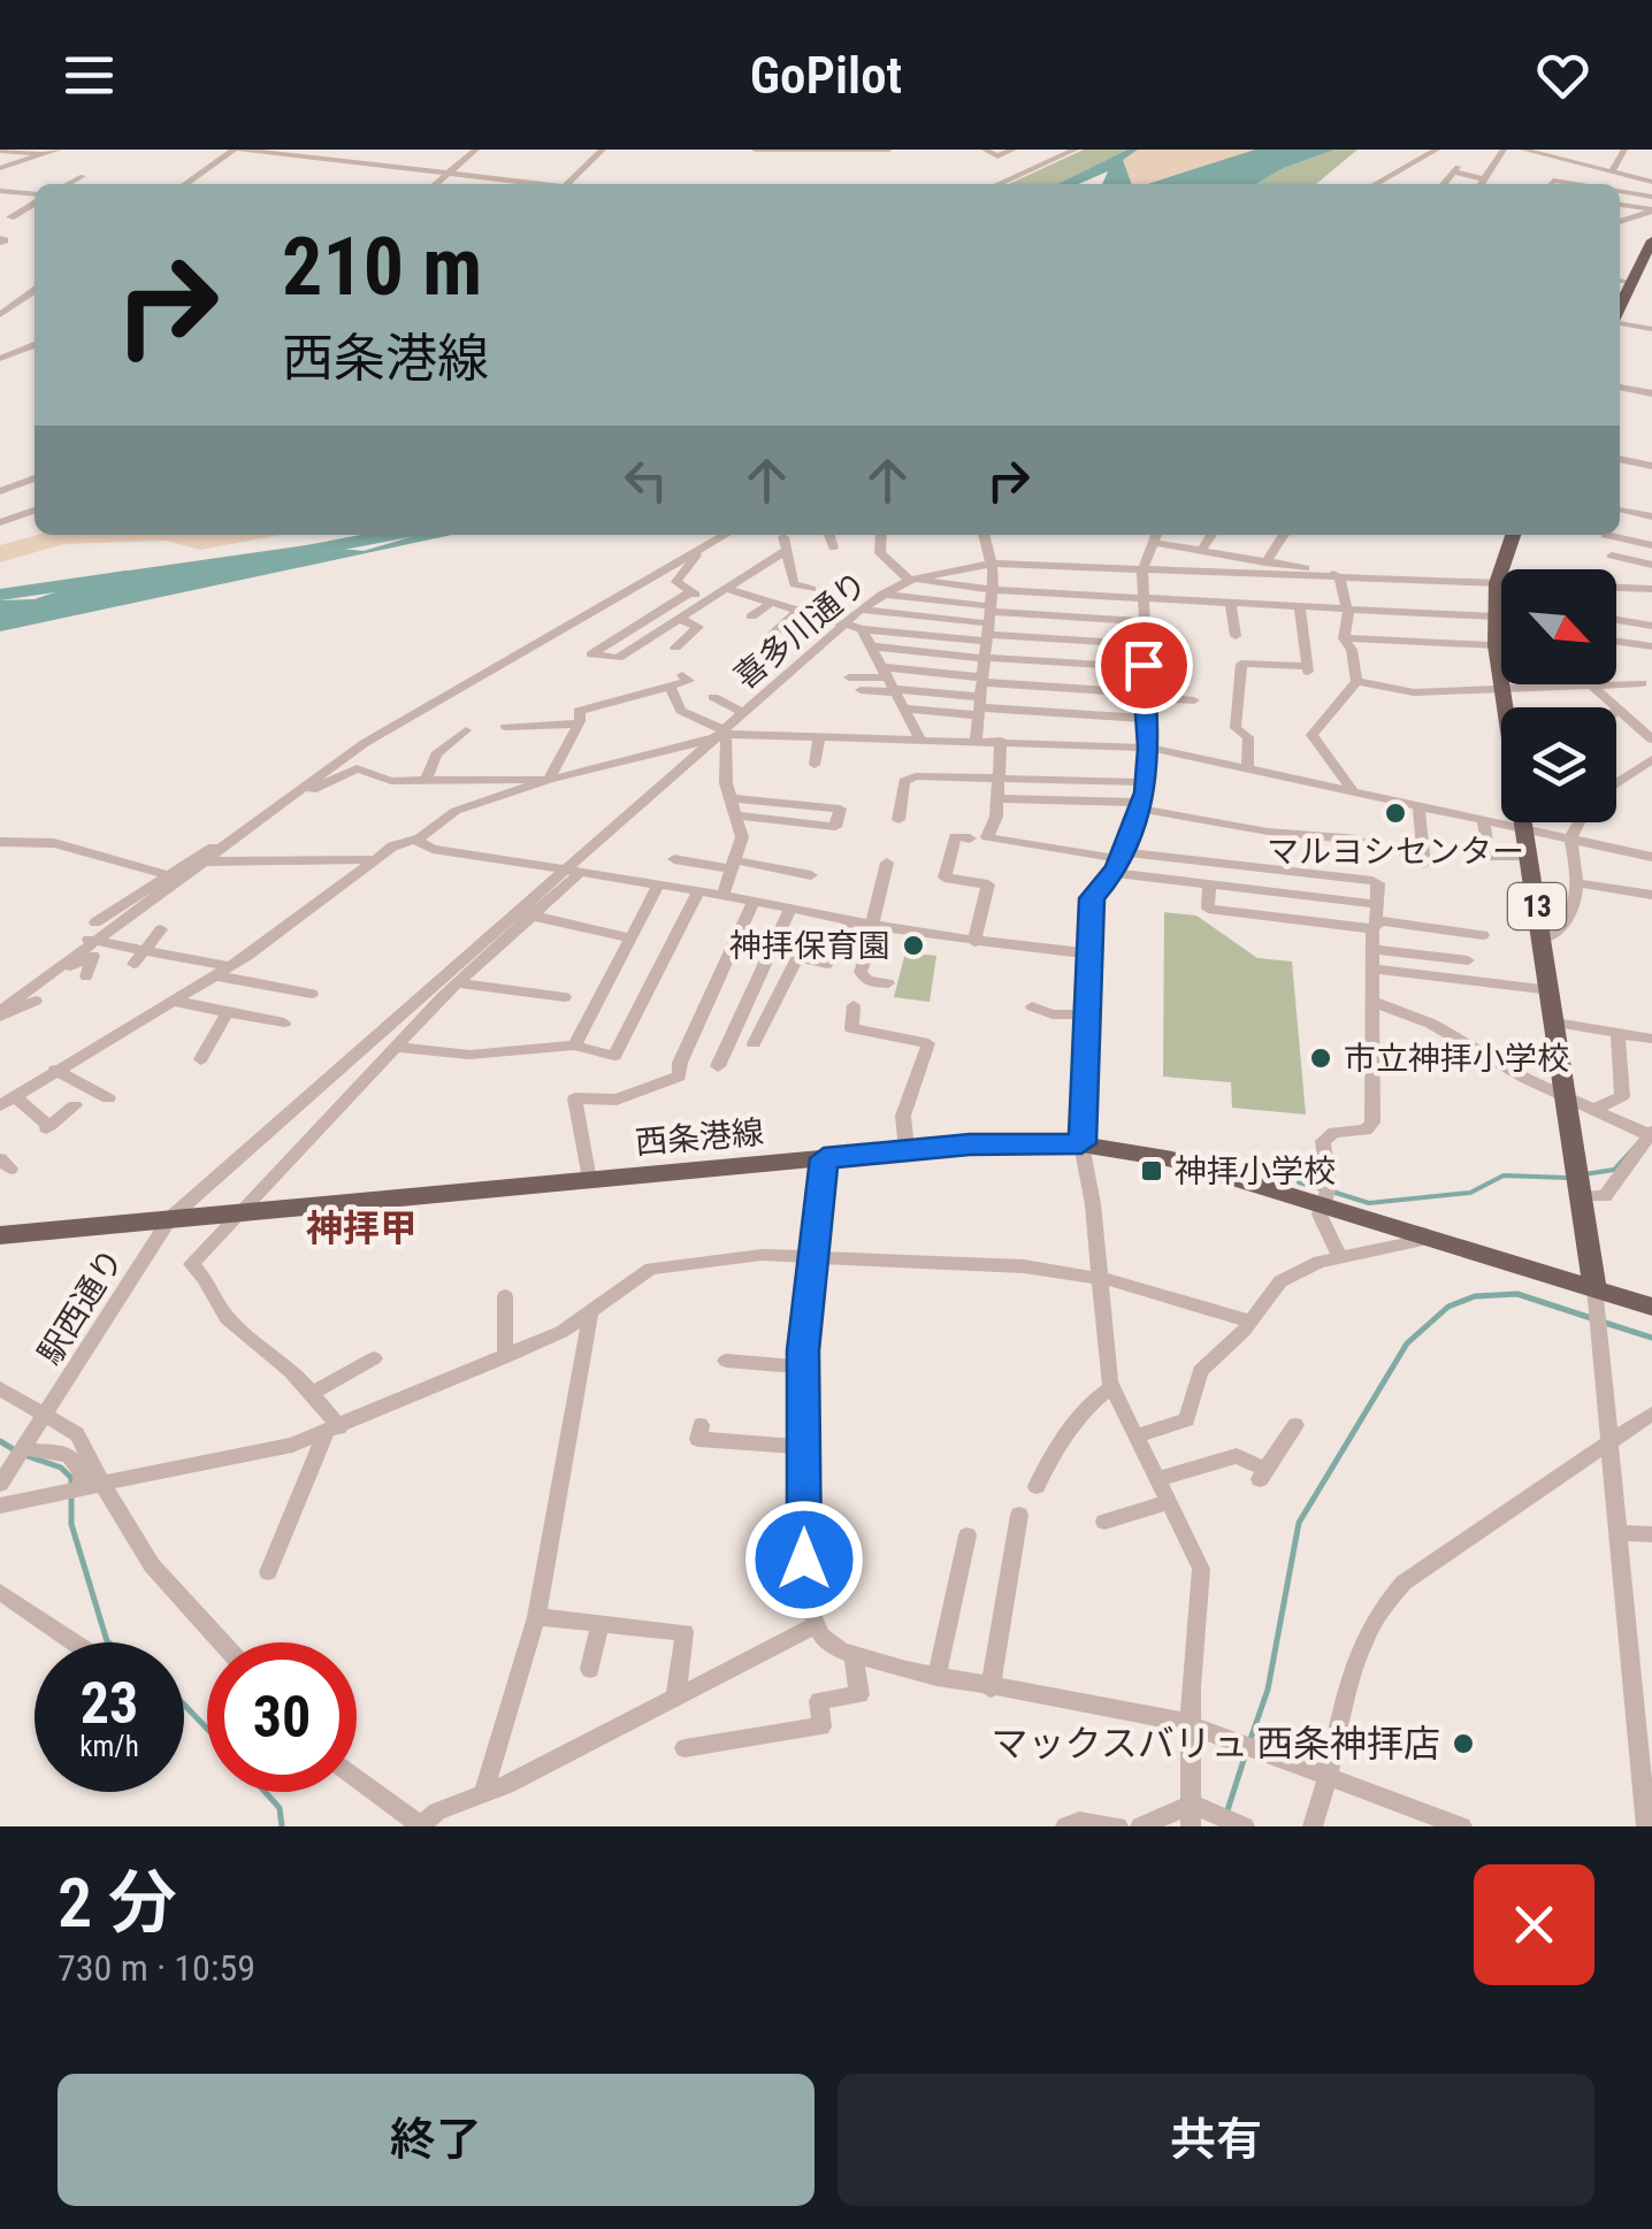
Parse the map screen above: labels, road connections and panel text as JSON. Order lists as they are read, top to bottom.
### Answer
{
  "streets": {
    "main road": ["13", "西条港線"],
    "street": ["喜多川通り", "駅西通り"]
  },
  "crossings": [
    ["喜多川通り", "13"],
    ["13", "西条港線"],
    ["西条港線", "駅西通り"]
  ],
  "districts": ["神拝甲"],
  "places": {
    "other": [
      "マルヨシセンター",
      "神拝保育園",
      "市立神拝小学校",
      "マックスバリュ 西条神拝店"
    ],
    "transit": ["神拝小学校"]
  },
  "north": "bottom right",
  "page": {
    "header": "GoPilot",
    "turn": ["210 m", "西条港線"],
    "speed": "23 km/h",
    "limit": "30",
    "heading": ["2 分", "730 m · 10:59"],
    "buttons": ["終了", "共有"]
  }
}
